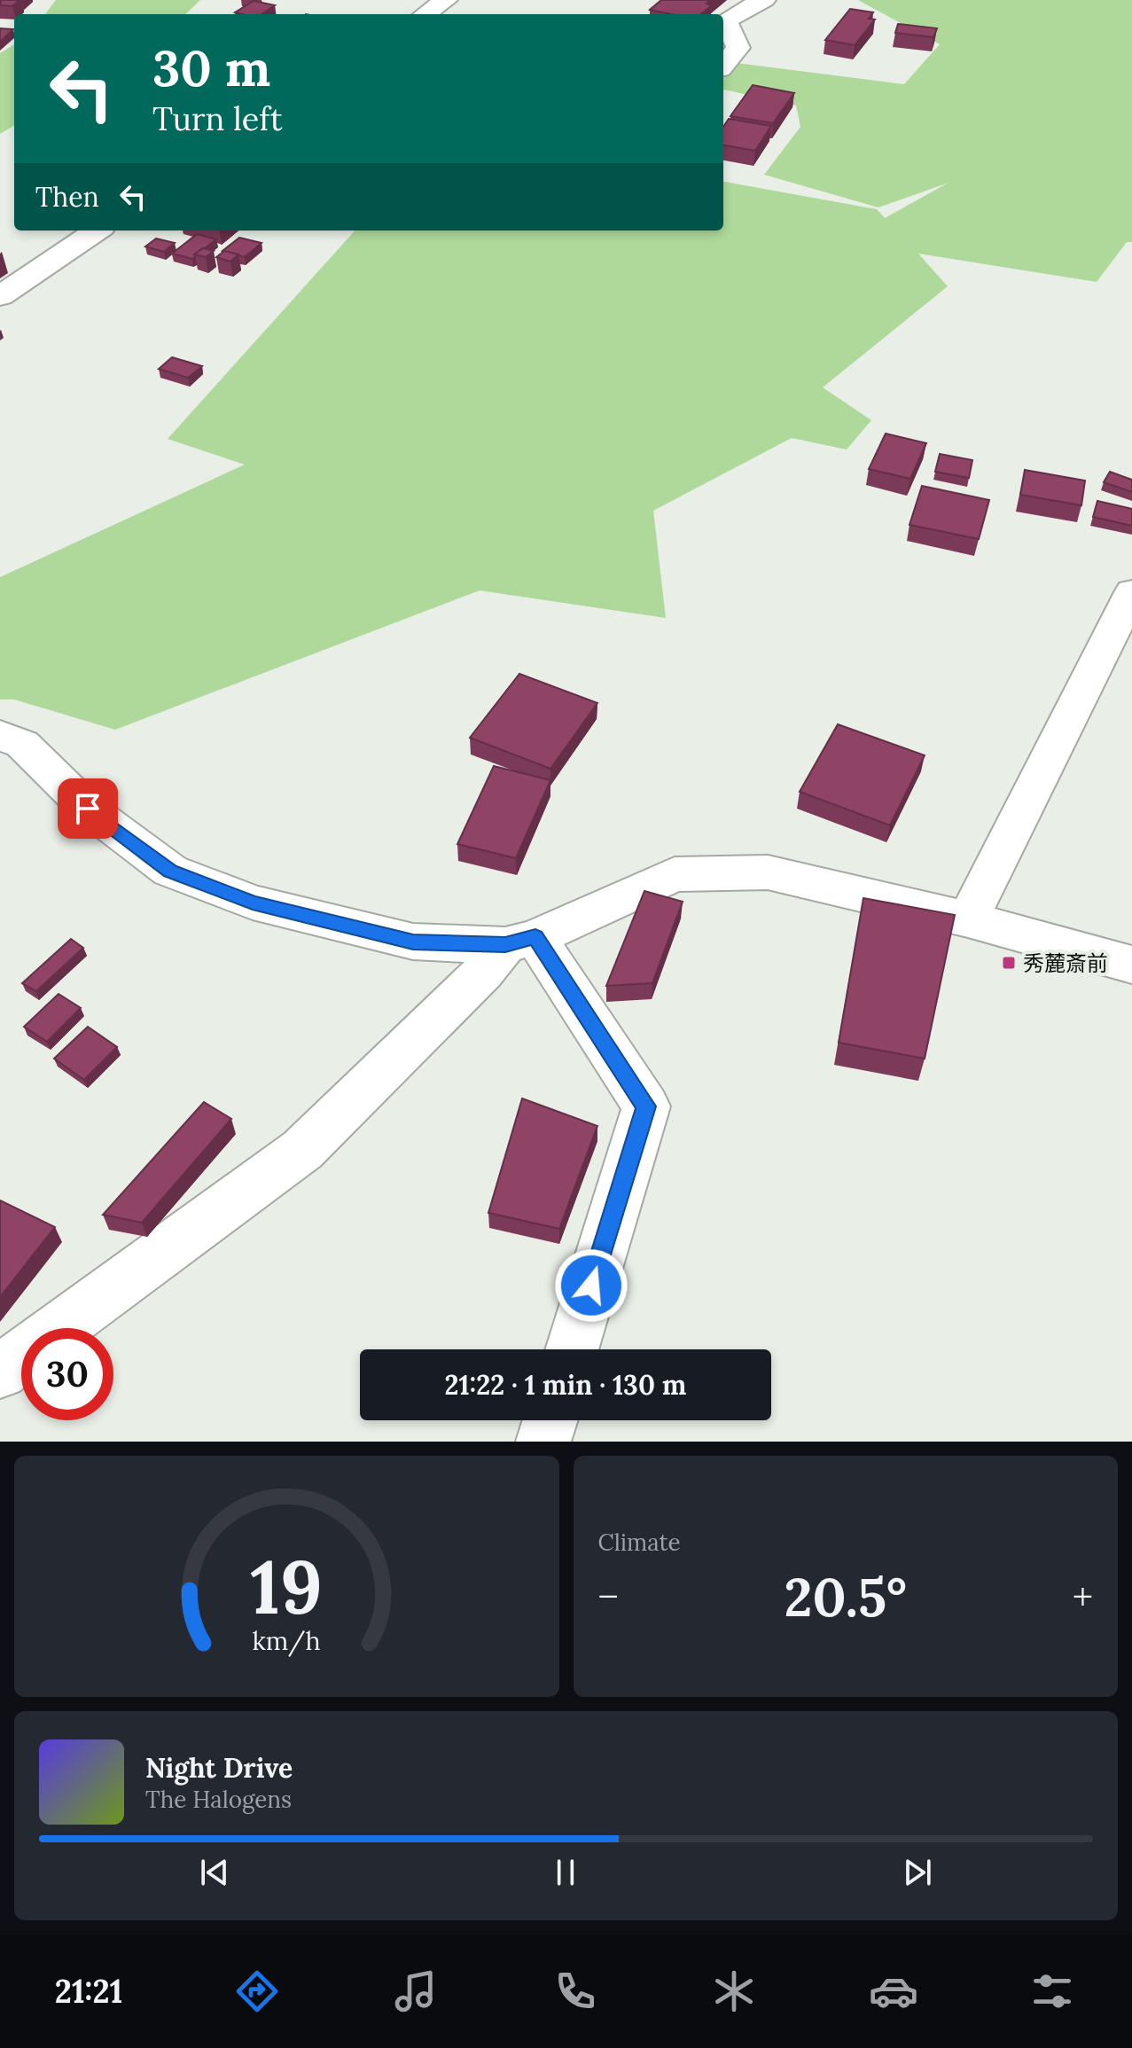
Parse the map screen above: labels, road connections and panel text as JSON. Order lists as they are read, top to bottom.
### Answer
{
  "places": {
    "transit": ["秀麓斎前"]
  },
  "page": {
    "turn": ["30 m", "Turn left"],
    "then": "Then",
    "limit": "30",
    "trip": "21:22 · 1 min · 130 m",
    "tile": "Climate",
    "heat": ["−", "20.5°", "+"],
    "song": ["Night Drive", "The Halogens"],
    "tabs": "21:21",
    "gauge": ["19", "km/h"]
  }
}
